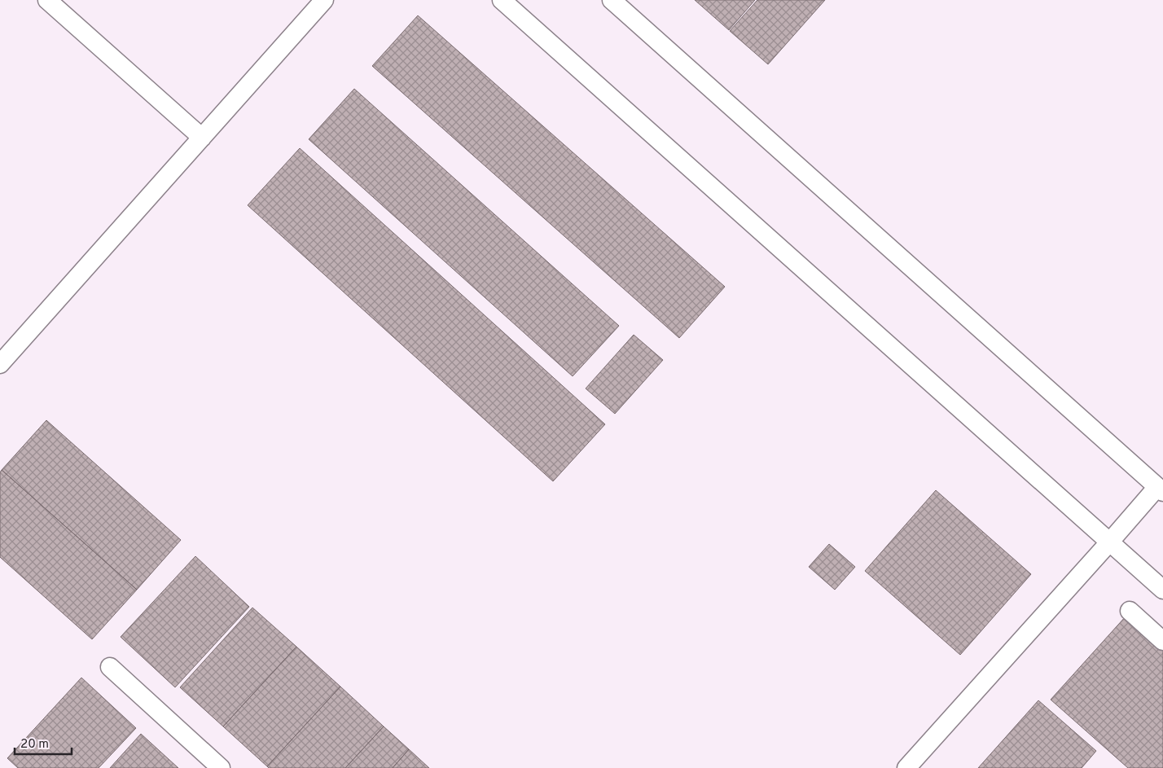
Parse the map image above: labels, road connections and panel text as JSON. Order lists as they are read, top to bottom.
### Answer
{
  "scale_bar": "20 m"
}
